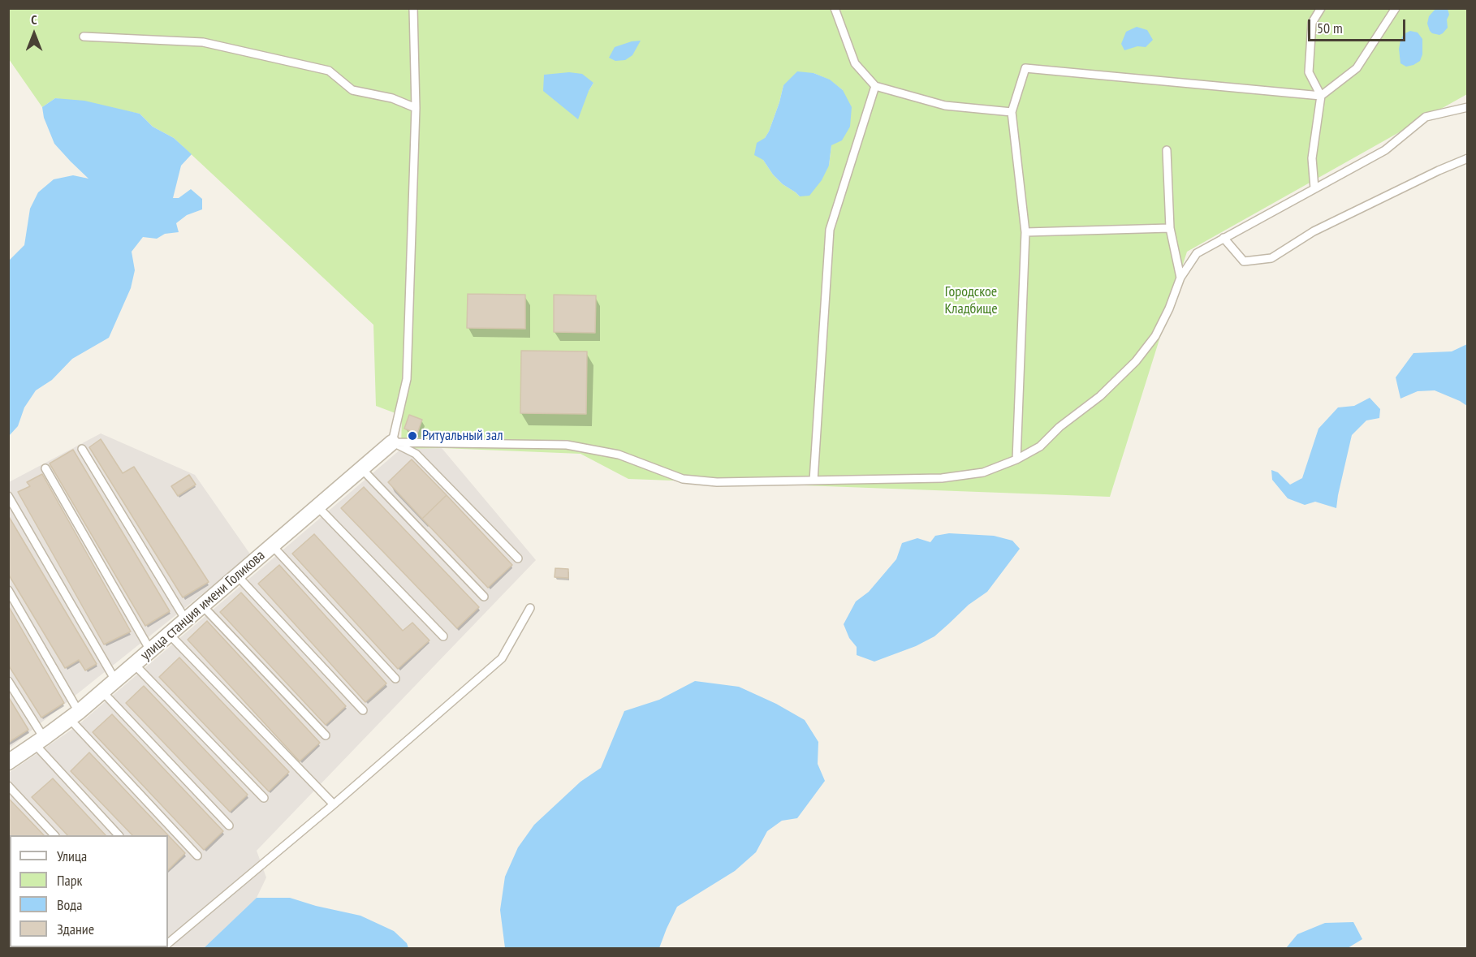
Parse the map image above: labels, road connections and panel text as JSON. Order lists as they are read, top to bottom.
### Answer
{
  "streets": {
    "street": ["улица станция имени Голикова"]
  },
  "parks": ["Городское Кладбище"],
  "places": ["Ритуальный зал"],
  "legend": [
    "Улица",
    "Парк",
    "Вода",
    "Здание"
  ],
  "scale_bar": "50 m",
  "north": "top"
}
